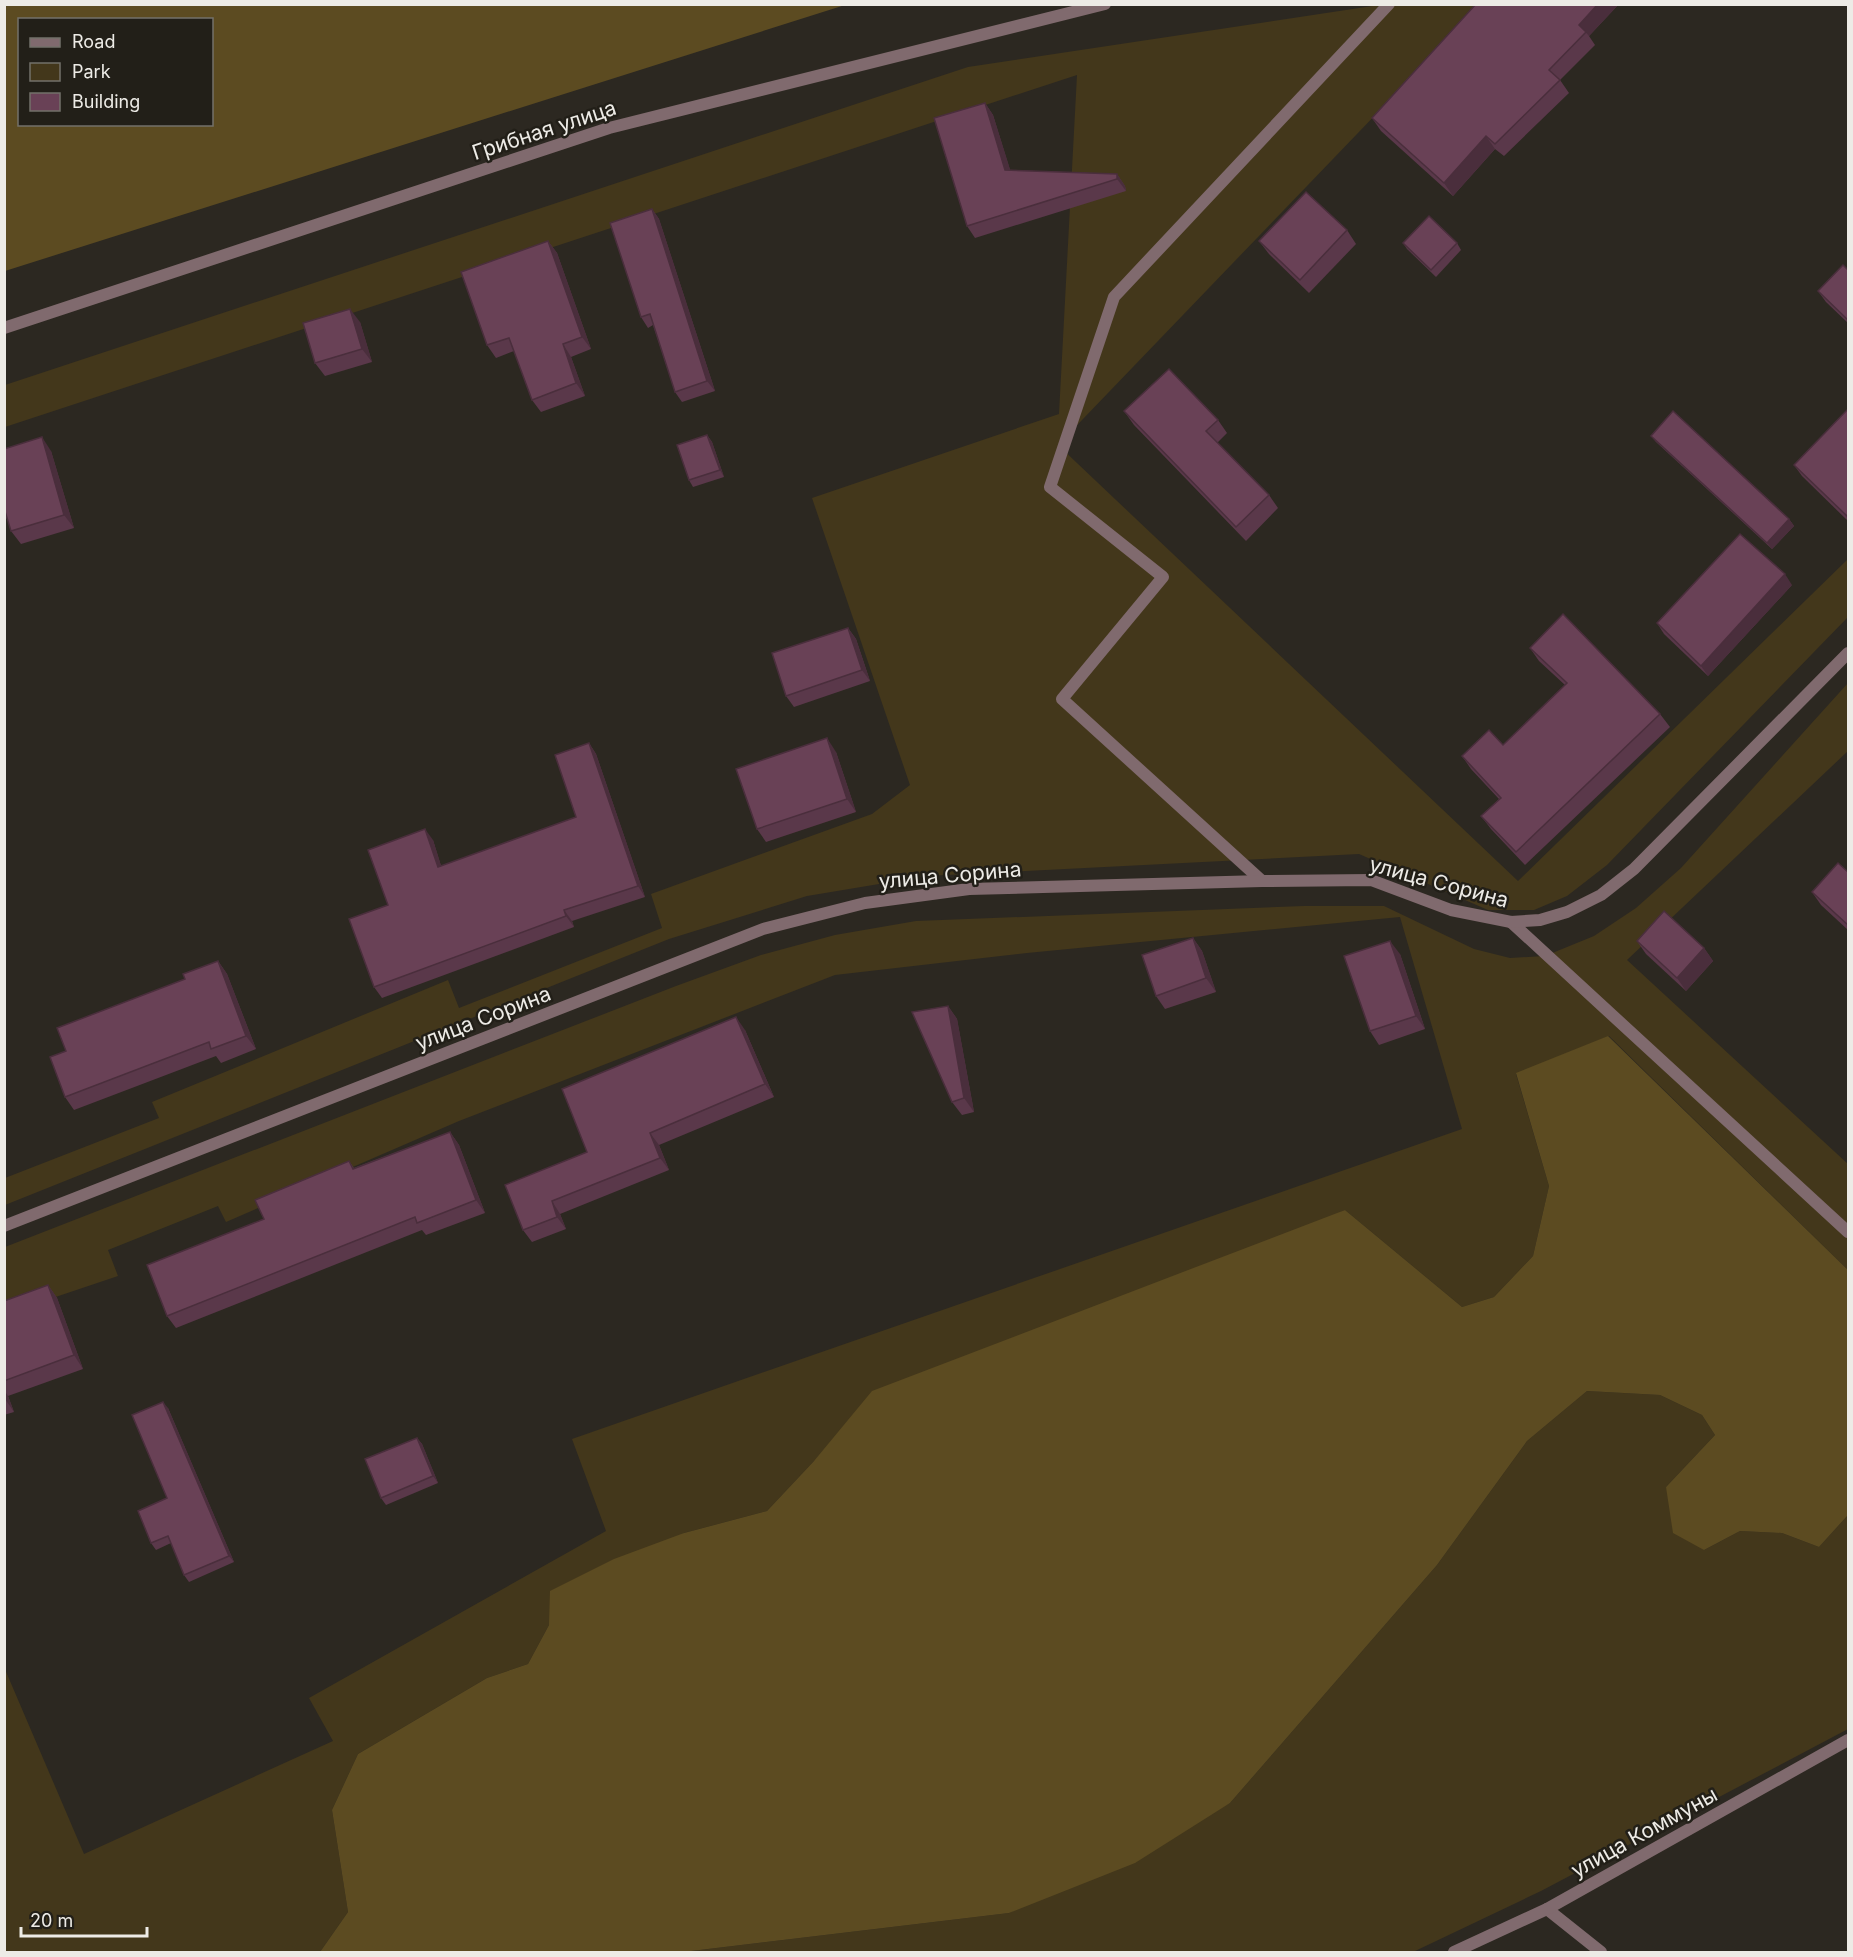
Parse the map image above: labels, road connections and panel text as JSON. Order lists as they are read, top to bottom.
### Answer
{
  "streets": {
    "street": ["Грибная улица", "улица Сорина", "улица Коммуны"]
  },
  "legend": ["Road", "Park", "Building"],
  "scale_bar": "20 m"
}
